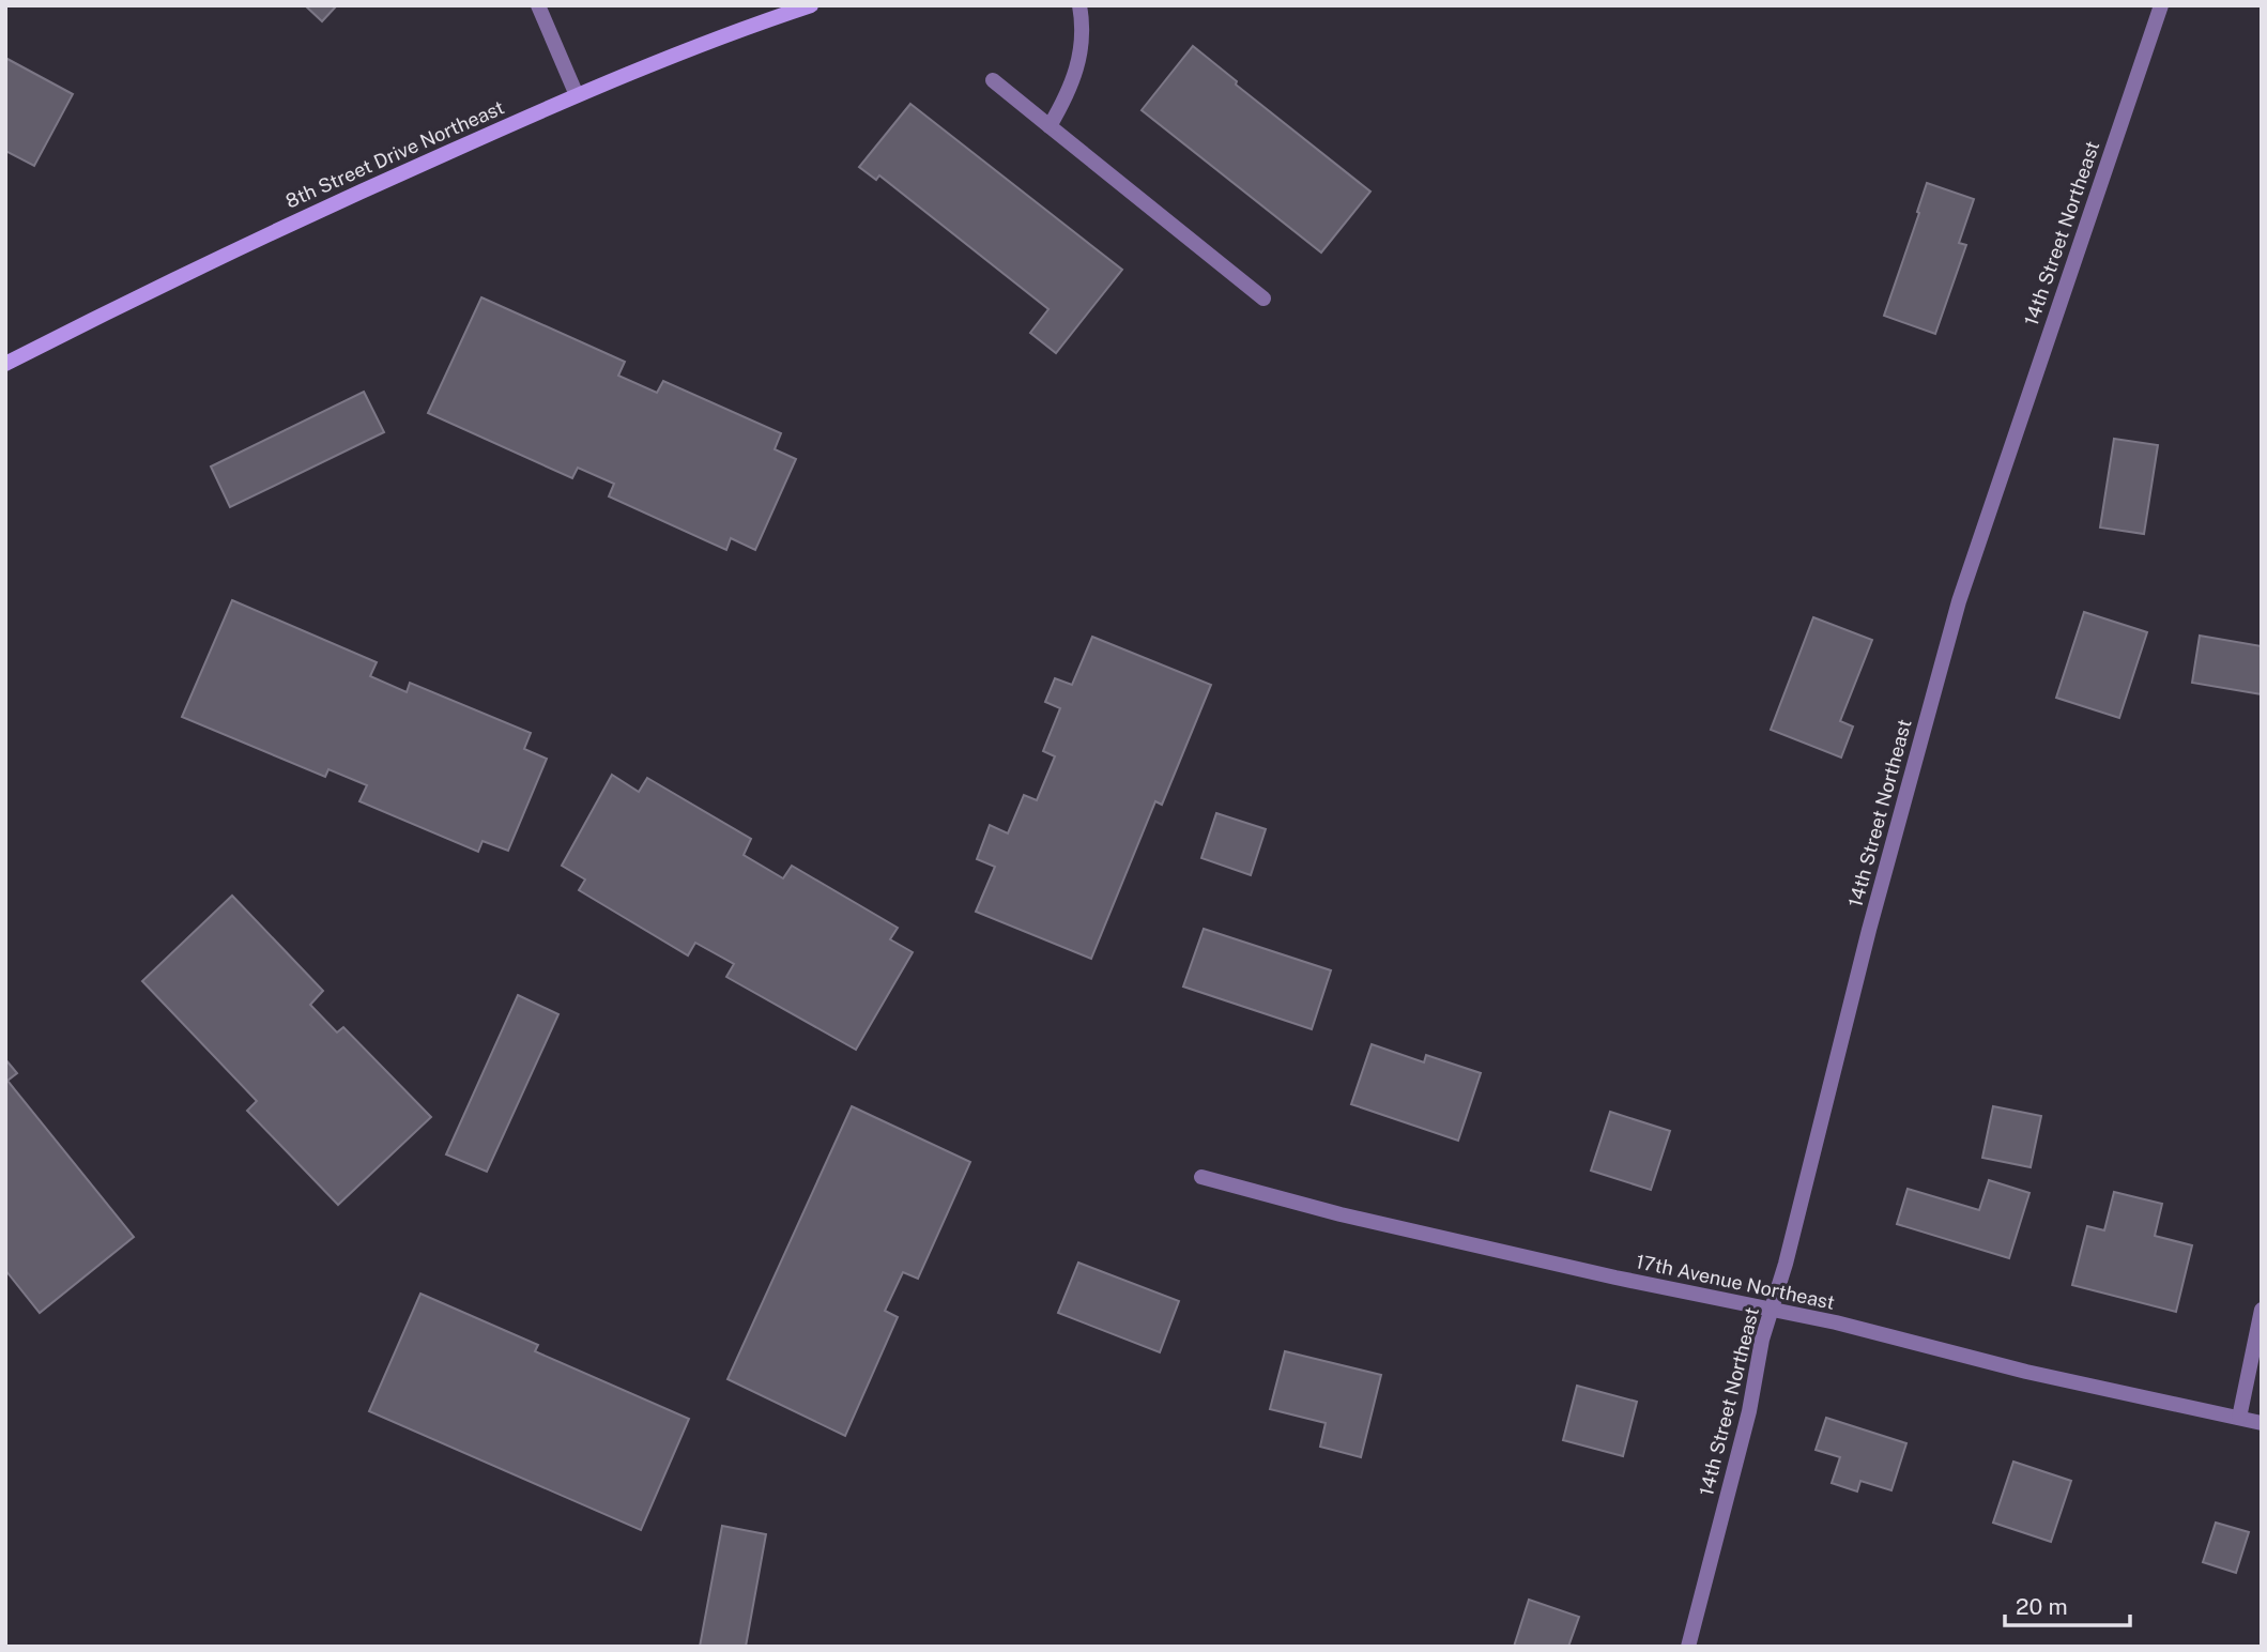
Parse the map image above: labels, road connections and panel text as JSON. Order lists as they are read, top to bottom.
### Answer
{
  "streets": {
    "main road": ["8th Street Drive Northeast"],
    "street": ["14th Street Northeast", "17th Avenue Northeast"]
  },
  "crossings": [
    ["14th Street Northeast", "17th Avenue Northeast"]
  ],
  "scale_bar": "20 m"
}
